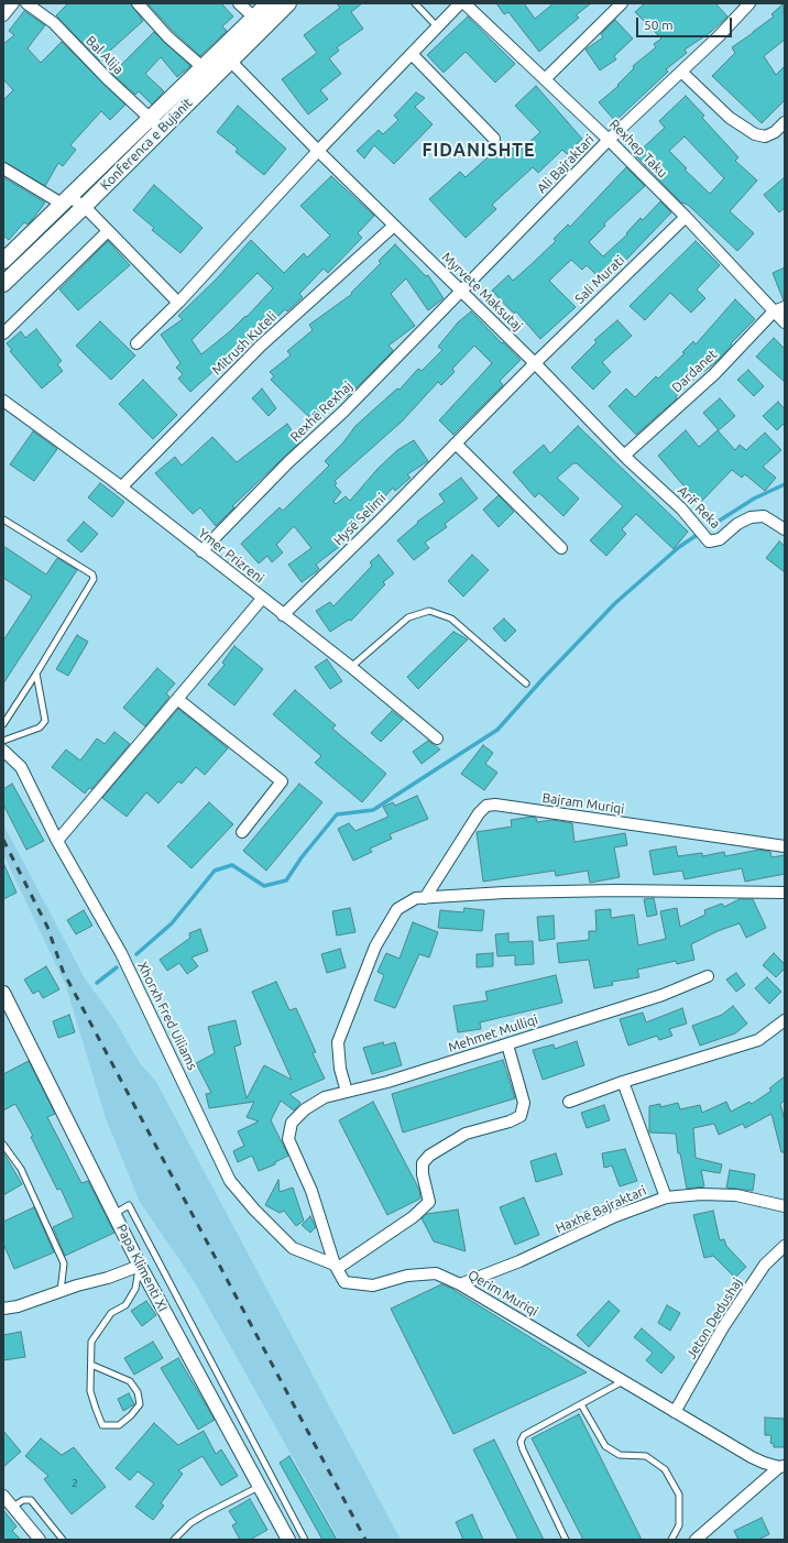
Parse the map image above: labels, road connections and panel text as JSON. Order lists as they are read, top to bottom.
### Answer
{
  "streets": {
    "main road": ["Konferenca e Bujanit"],
    "street": [
      "Bal Alija",
      "Rexhep Taku",
      "Ali Bajraktari",
      "Sali Murati",
      "Myrvete Maksutaj",
      "Mitrush Kuteli",
      "Dardanet",
      "Rexhë Rexhaj",
      "Arif Reka",
      "Hysë Selimi",
      "Ymer Prizreni",
      "Bajram Muriqi",
      "Xhorxh Fred Uiliams",
      "Mehmet Mulliqi",
      "Haxhë Bajraktari",
      "Papa Klimenti XI",
      "Qerim Muriqi",
      "Jeton Dedushaj"
    ]
  },
  "crossings": [
    ["Bal Alija", "Konferenca e Bujanit"],
    ["Konferenca e Bujanit", "Myrvete Maksutaj"],
    ["Rexhep Taku", "Ali Bajraktari"],
    ["Rexhep Taku", "Sali Murati"],
    ["Rexhep Taku", "Dardanet"],
    ["Ali Bajraktari", "Myrvete Maksutaj"],
    ["Ali Bajraktari", "Rexhë Rexhaj"],
    ["Sali Murati", "Myrvete Maksutaj"],
    ["Sali Murati", "Hysë Selimi"],
    ["Myrvete Maksutaj", "Mitrush Kuteli"],
    ["Myrvete Maksutaj", "Dardanet"],
    ["Myrvete Maksutaj", "Rexhë Rexhaj"],
    ["Myrvete Maksutaj", "Arif Reka"],
    ["Myrvete Maksutaj", "Hysë Selimi"],
    ["Mitrush Kuteli", "Ymer Prizreni"],
    ["Dardanet", "Arif Reka"],
    ["Rexhë Rexhaj", "Ymer Prizreni"],
    ["Hysë Selimi", "Ymer Prizreni"],
    ["Xhorxh Fred Uiliams", "Qerim Muriqi"],
    ["Mehmet Mulliqi", "Qerim Muriqi"],
    ["Haxhë Bajraktari", "Qerim Muriqi"],
    ["Qerim Muriqi", "Jeton Dedushaj"]
  ],
  "districts": ["FIDANISHTE"],
  "house_numbers": ["2"],
  "scale_bar": "50 m"
}
